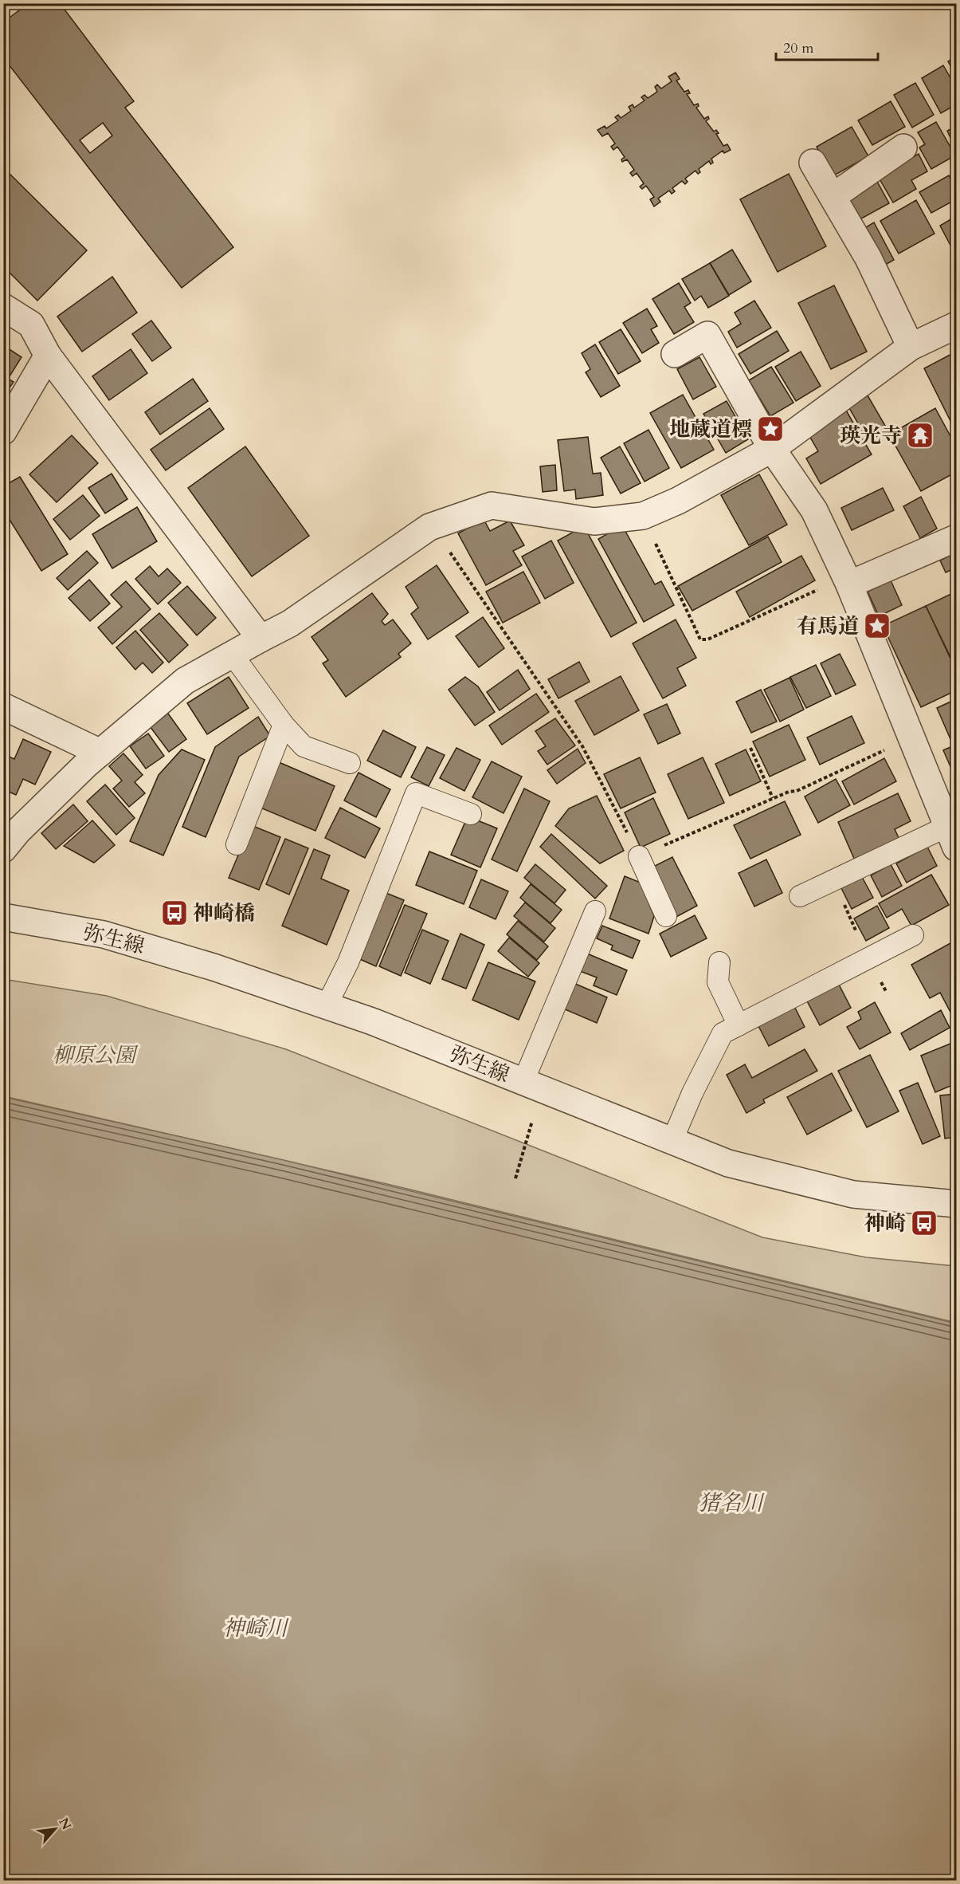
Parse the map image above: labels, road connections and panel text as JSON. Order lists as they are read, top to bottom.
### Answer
{
  "streets": {
    "street": ["弥生線"]
  },
  "water": ["猪名川", "神崎川"],
  "parks": ["柳原公園"],
  "places": {
    "place": ["地蔵道標", "有馬道"],
    "temple": ["瑛光寺"],
    "bus stop": ["神崎橋", "神崎"]
  },
  "scale_bar": "20 m",
  "north": "top right"
}
